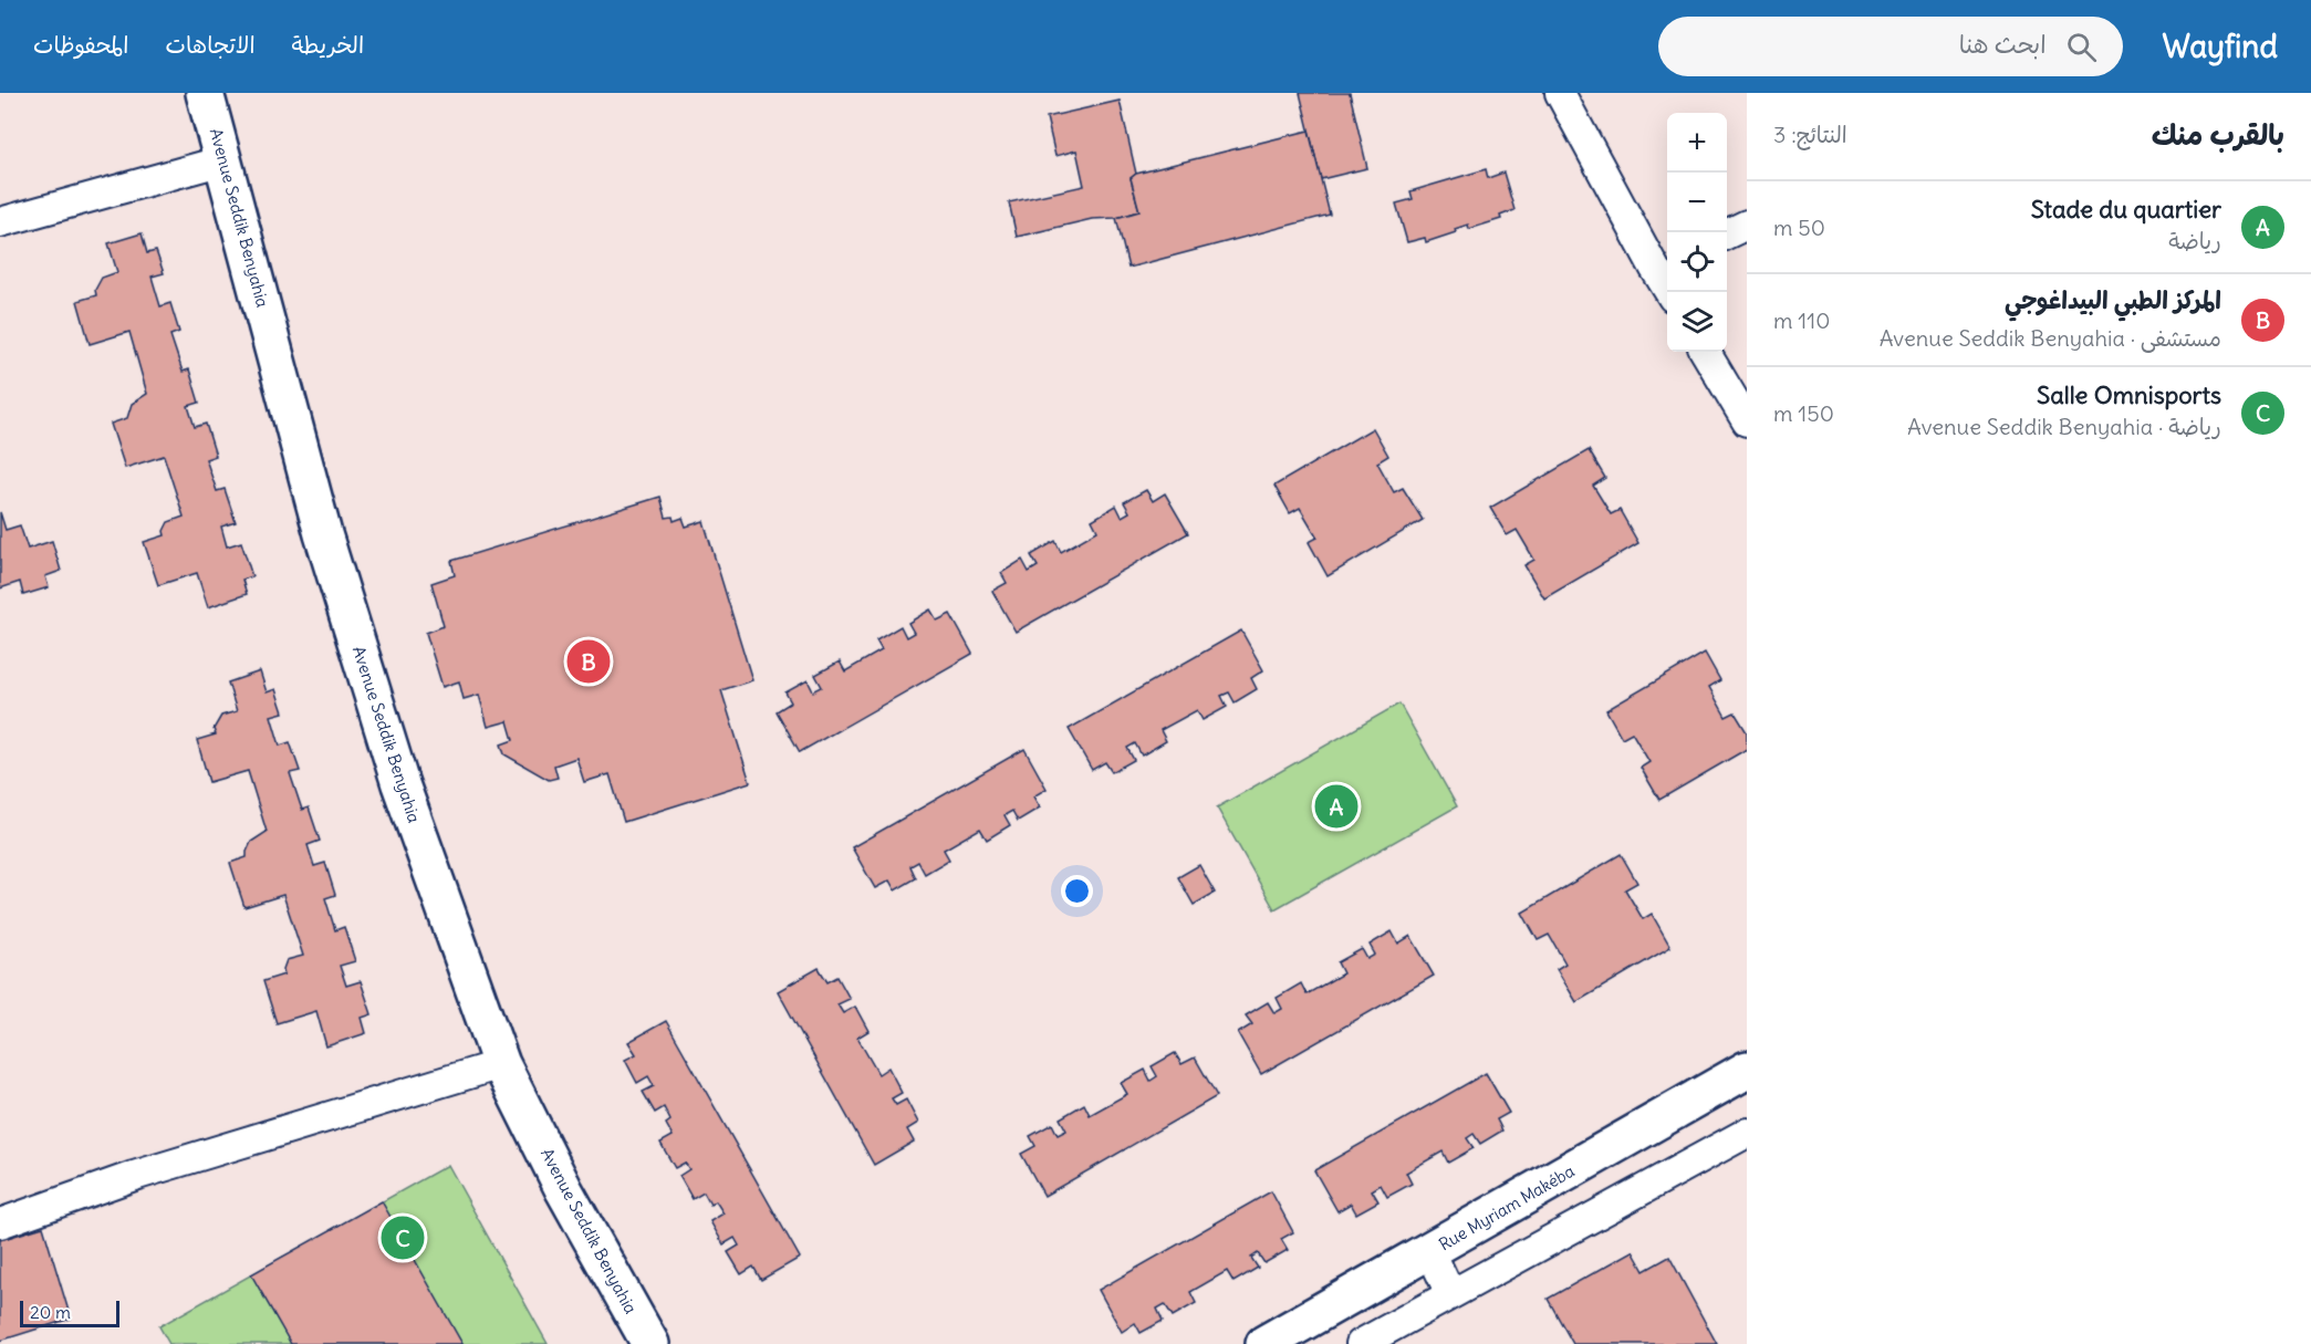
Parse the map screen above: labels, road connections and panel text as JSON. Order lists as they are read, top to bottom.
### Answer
{
  "streets": {
    "street": ["Avenue Seddik Benyahia", "Rue Myriam Makéba"]
  },
  "scale_bar": "20 m",
  "page": {
    "header": "Wayfind",
    "search": "ابحث هنا",
    "nav": ["الخريطة", "الاتجاهات", "المحفوظات"],
    "heading": ["بالقرب منك", "النتائج: 3"],
    "map_buttons": ["+", "−"],
    "list": [
      {
        "mark": "A",
        "name": "Stade du quartier",
        "note": "رياضة",
        "value": "50 m"
      },
      {
        "mark": "B",
        "name": "المركز الطبي البيداغوجي",
        "note": "مستشفى · Avenue Seddik Benyahia",
        "value": "110 m"
      },
      {
        "mark": "C",
        "name": "Salle Omnisports",
        "note": "رياضة · Avenue Seddik Benyahia",
        "value": "150 m"
      }
    ],
    "pins": ["B", "A", "C"],
    "scale": "20 m"
  }
}
